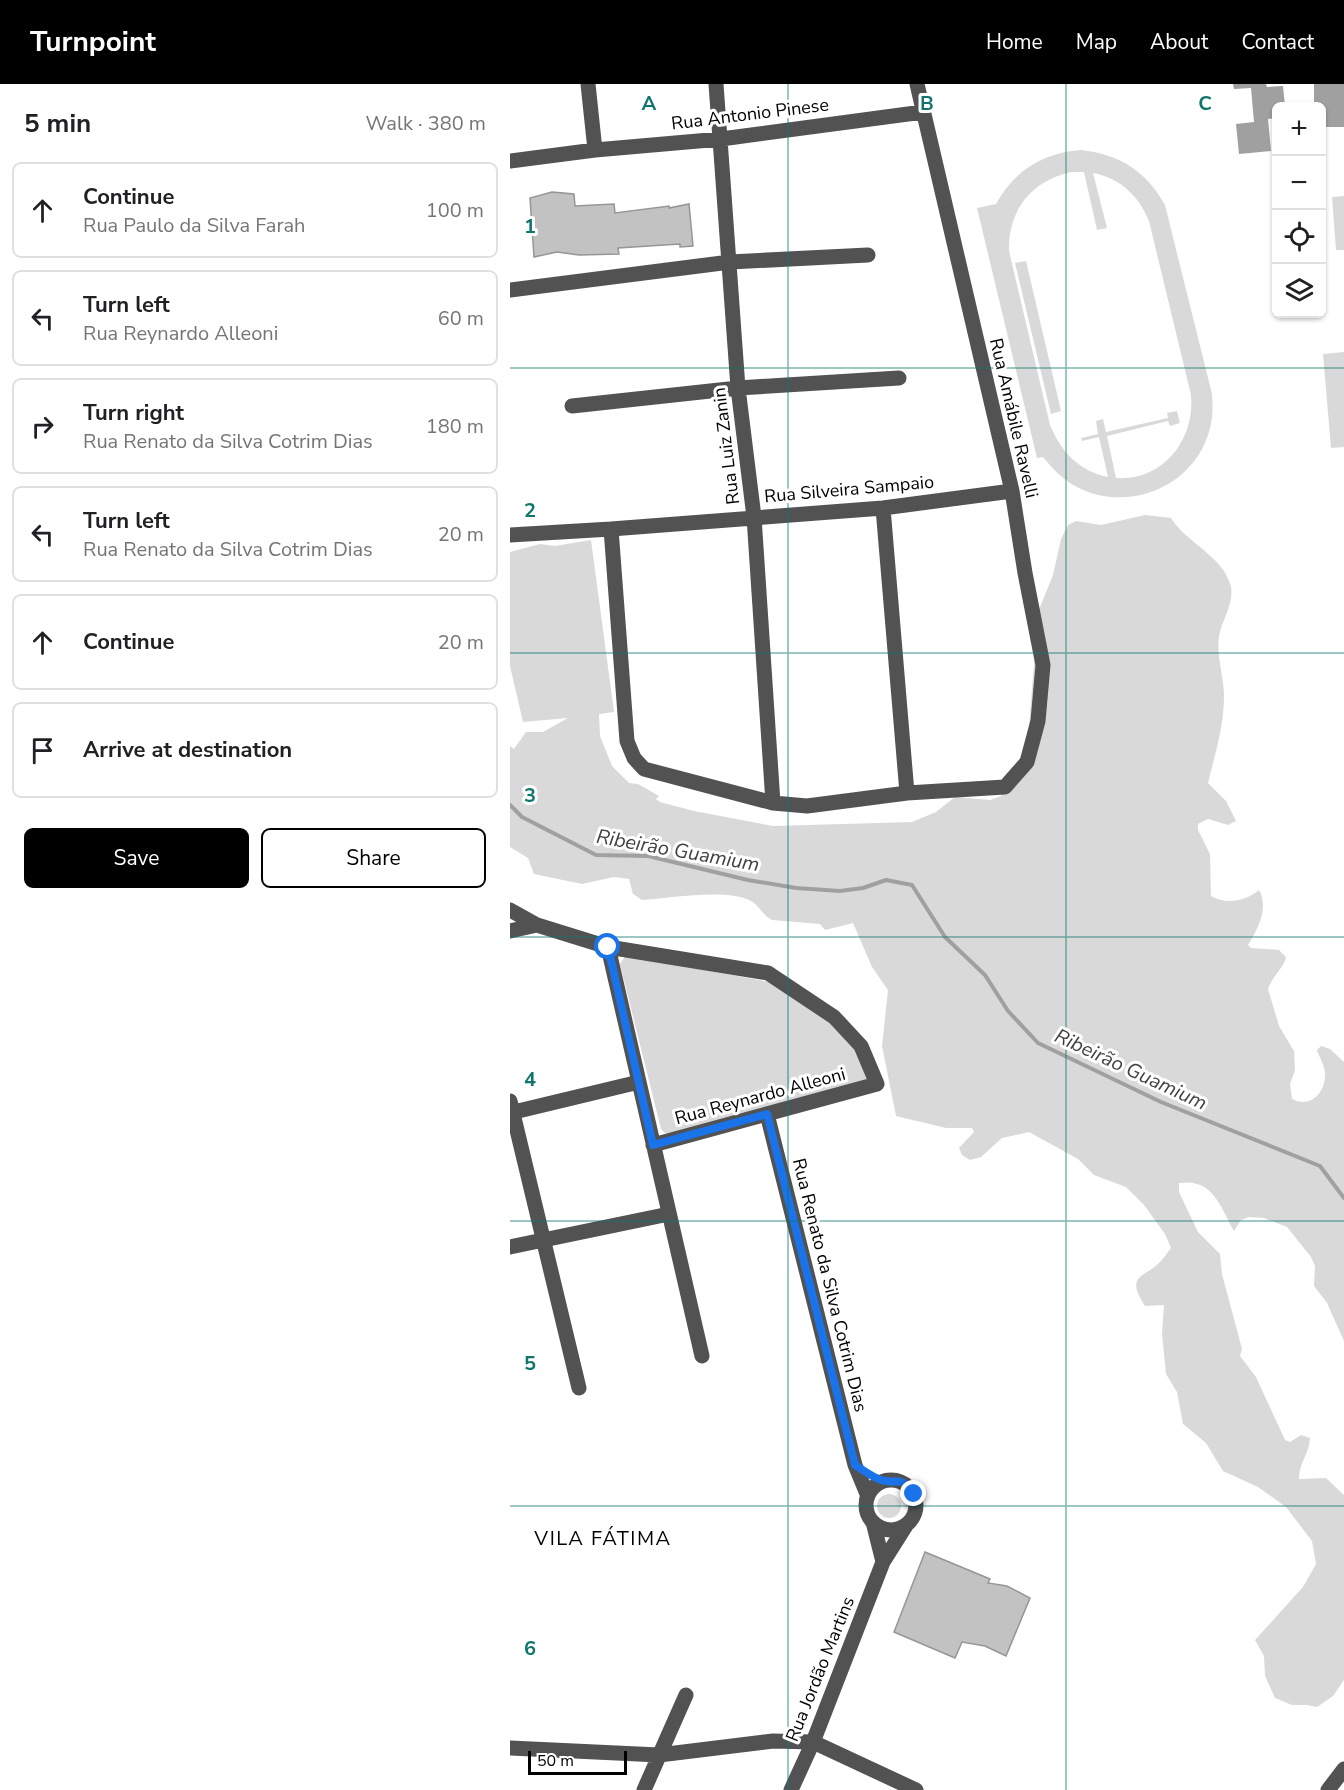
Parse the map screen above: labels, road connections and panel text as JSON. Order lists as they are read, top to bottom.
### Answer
{
  "streets": {
    "street": [
      "Rua Antonio Pinese",
      "Rua Amábile Ravelli",
      "Rua Luiz Zanin",
      "Rua Silveira Sampaio",
      "Rua Reynardo Alleoni",
      "Rua Renato da Silva Cotrim Dias",
      "Rua Jordão Martins"
    ]
  },
  "crossings": [
    ["Rua Antonio Pinese", "Rua Amábile Ravelli"],
    ["Rua Antonio Pinese", "Rua Luiz Zanin"],
    ["Rua Amábile Ravelli", "Rua Silveira Sampaio"],
    ["Rua Luiz Zanin", "Rua Silveira Sampaio"],
    ["Rua Reynardo Alleoni", "Rua Renato da Silva Cotrim Dias"],
    ["Rua Renato da Silva Cotrim Dias", "Rua Jordão Martins"]
  ],
  "districts": ["VILA FÁTIMA"],
  "water": ["Ribeirão Guamium"],
  "scale_bar": "50 m",
  "page": {
    "header": "Turnpoint",
    "nav": [
      "Home",
      "Map",
      "About",
      "Contact"
    ],
    "heading": ["5 min", "Walk · 380 m"],
    "map_buttons": ["+", "−"],
    "list": [
      ["Continue", "Rua Paulo da Silva Farah", "100 m"],
      ["Turn left", "Rua Reynardo Alleoni", "60 m"],
      ["Turn right", "Rua Renato da Silva Cotrim Dias", "180 m"],
      ["Turn left", "Rua Renato da Silva Cotrim Dias", "20 m"],
      ["Continue", "20 m"],
      "Arrive at destination"
    ],
    "buttons": ["Save", "Share"],
    "scale": "50 m"
  },
  "grid": {
    "columns": ["A", "B", "C"],
    "rows": [
      "1",
      "2",
      "3",
      "4",
      "5",
      "6"
    ]
  }
}
